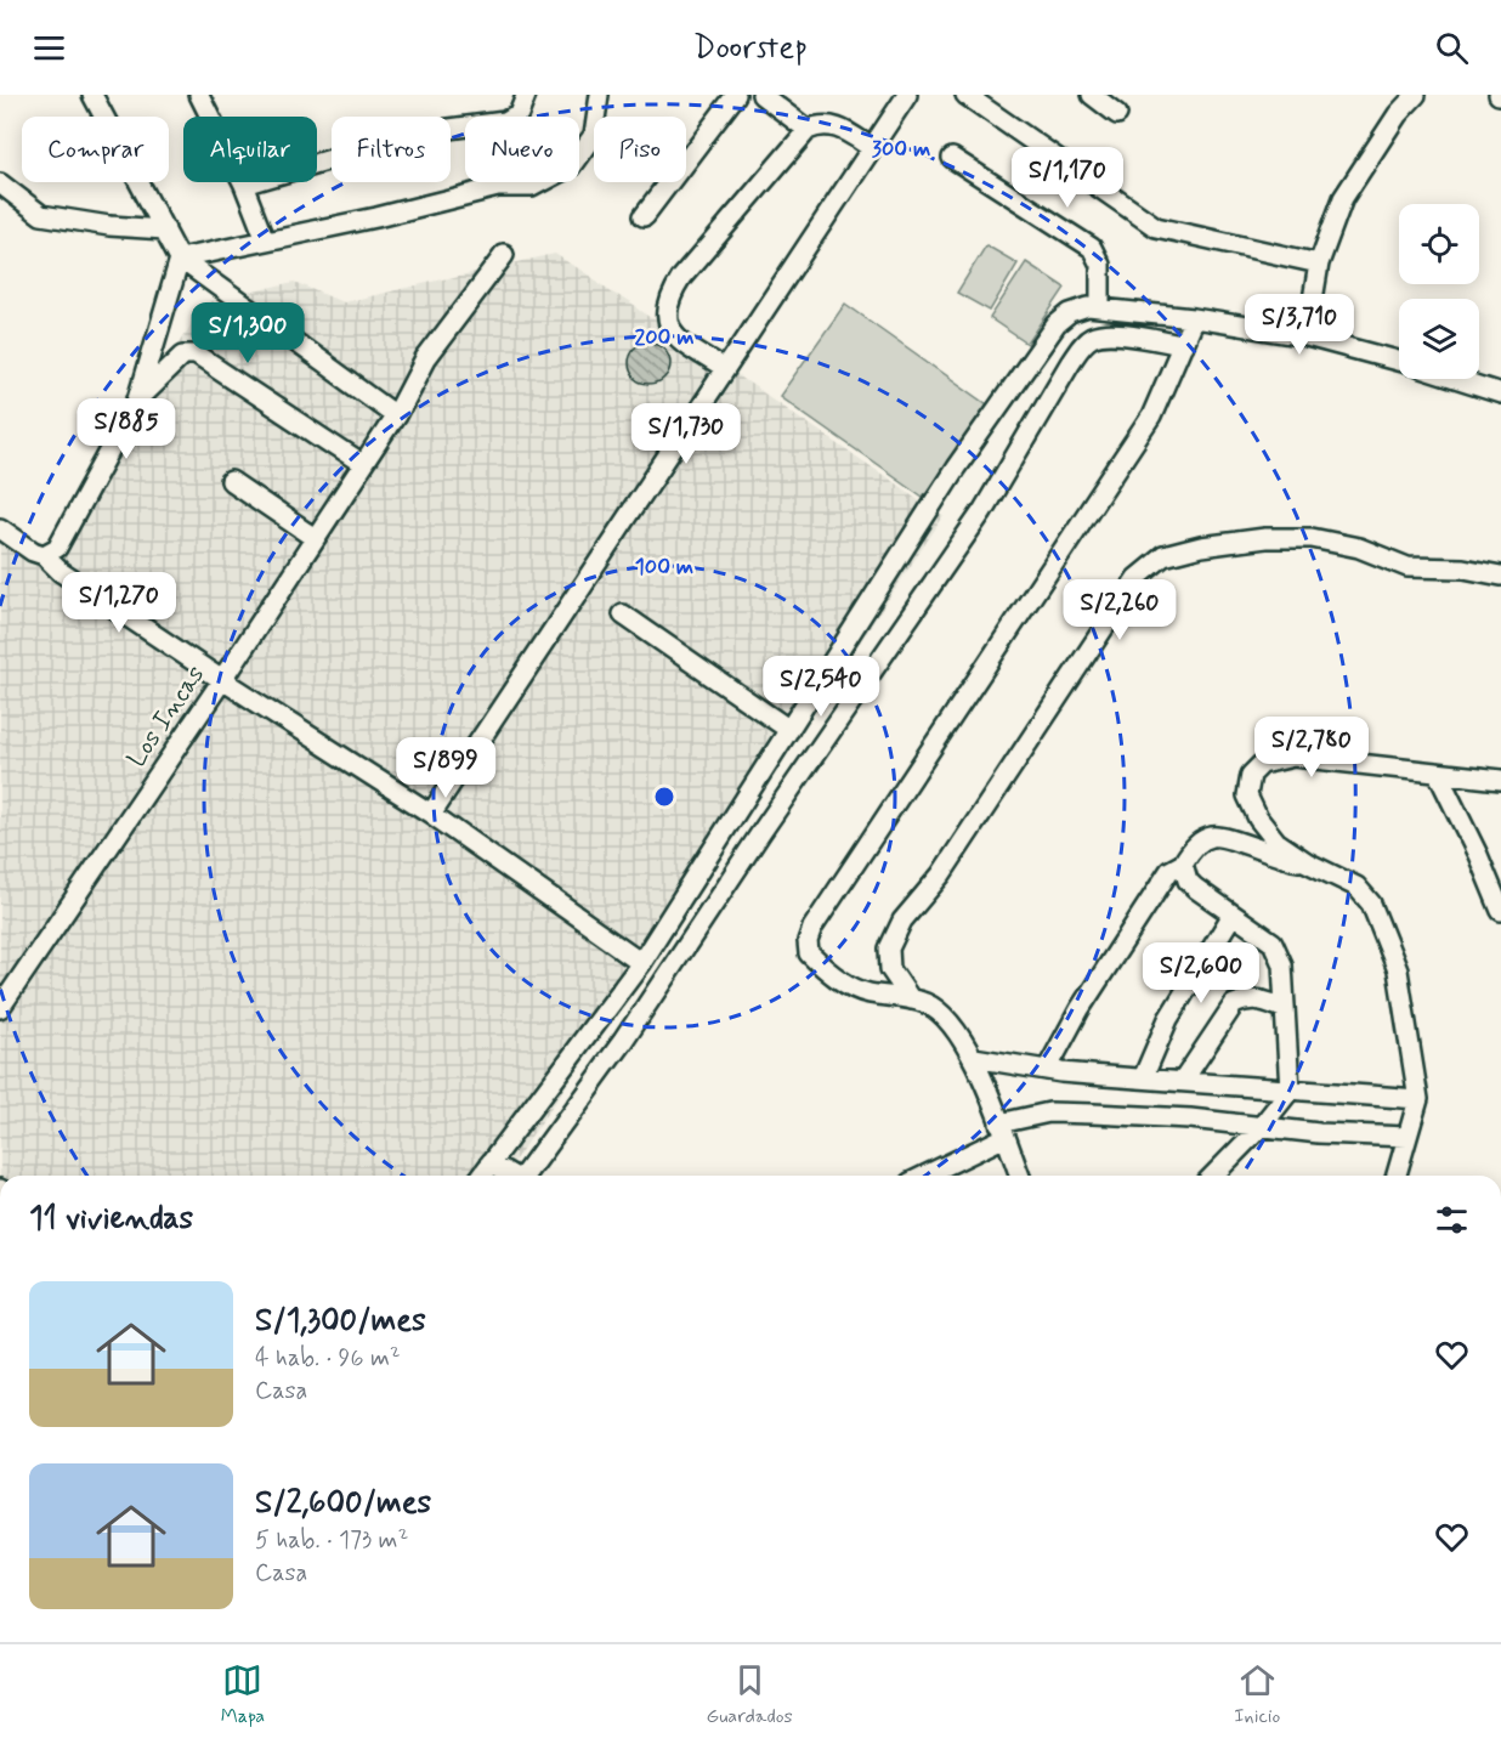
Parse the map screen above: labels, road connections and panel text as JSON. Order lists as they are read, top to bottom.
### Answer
{
  "streets": {
    "street": ["Los Incas"]
  },
  "page": {
    "header": "Doorstep",
    "chip": [
      "Comprar",
      "Alquilar",
      "Filtros",
      "Nuevo",
      "Piso"
    ],
    "price": [
      "S/1,170",
      "S/3,710",
      "S/1,300",
      "S/885",
      "S/1,730",
      "S/1,270",
      "S/2,260",
      "S/2,540",
      "S/2,780",
      "S/899",
      "S/2,600"
    ],
    "heading": "11 viviendas",
    "list": [
      {
        "name": "S/1,300/mes",
        "note": "4 hab. · 96 m² · Casa"
      },
      {
        "name": "S/2,600/mes",
        "note": "5 hab. · 173 m² · Casa"
      }
    ],
    "tabs": ["Mapa", "Guardados", "Inicio"]
  },
  "rings": ["300 m", "200 m", "100 m"]
}
